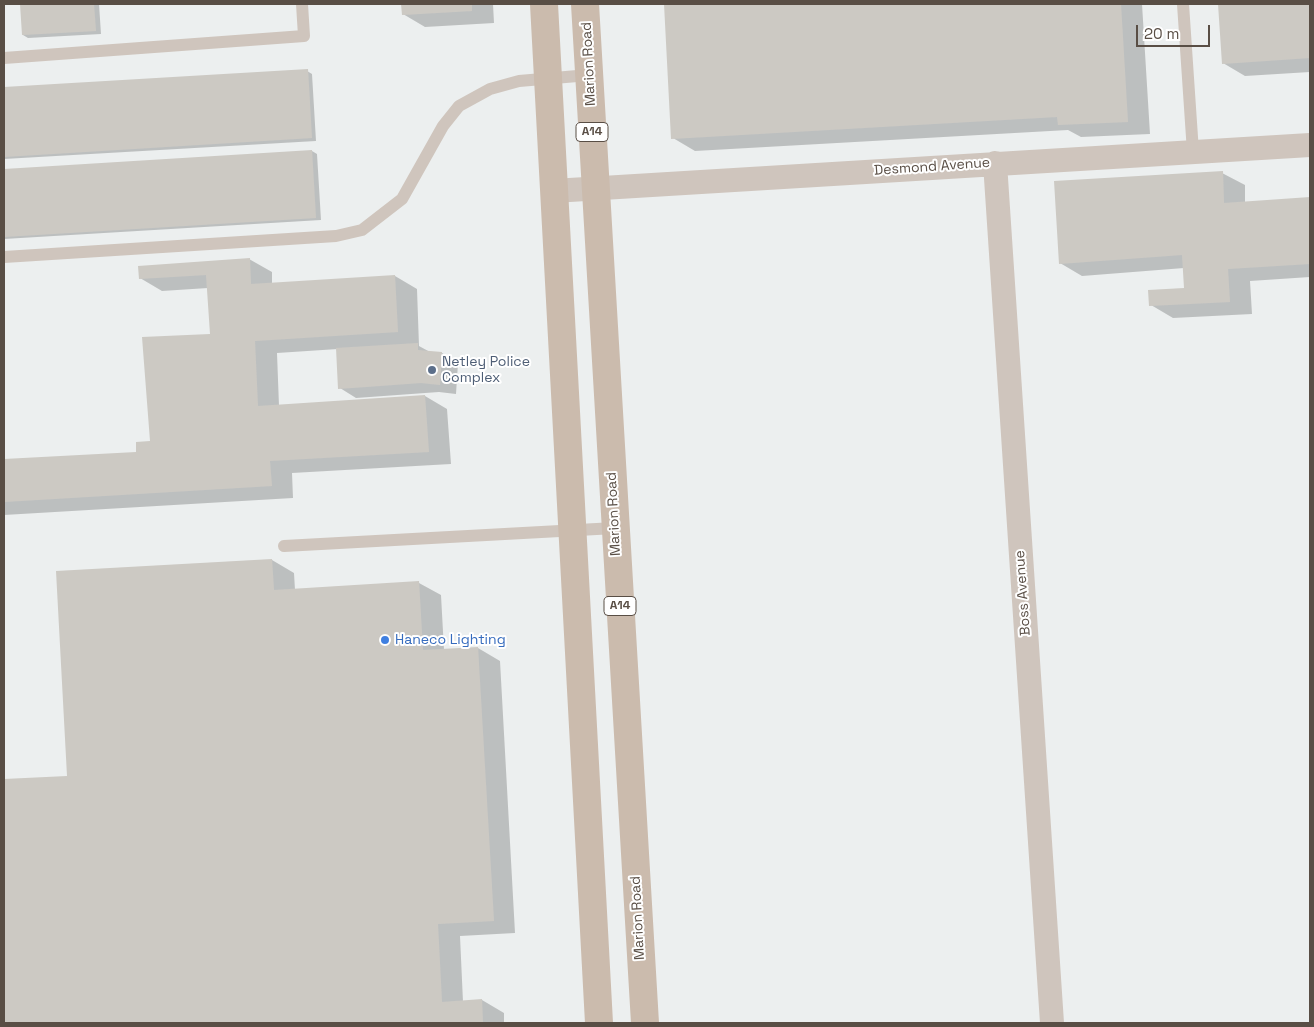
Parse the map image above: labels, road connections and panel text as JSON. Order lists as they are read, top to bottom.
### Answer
{
  "streets": {
    "main road": ["Marion Road", "A14"],
    "street": ["Desmond Avenue", "Boss Avenue"]
  },
  "crossings": [
    ["Marion Road", "Desmond Avenue"],
    ["Desmond Avenue", "Boss Avenue"]
  ],
  "places": ["Netley Police Complex", "Haneco Lighting"],
  "scale_bar": "20 m"
}
